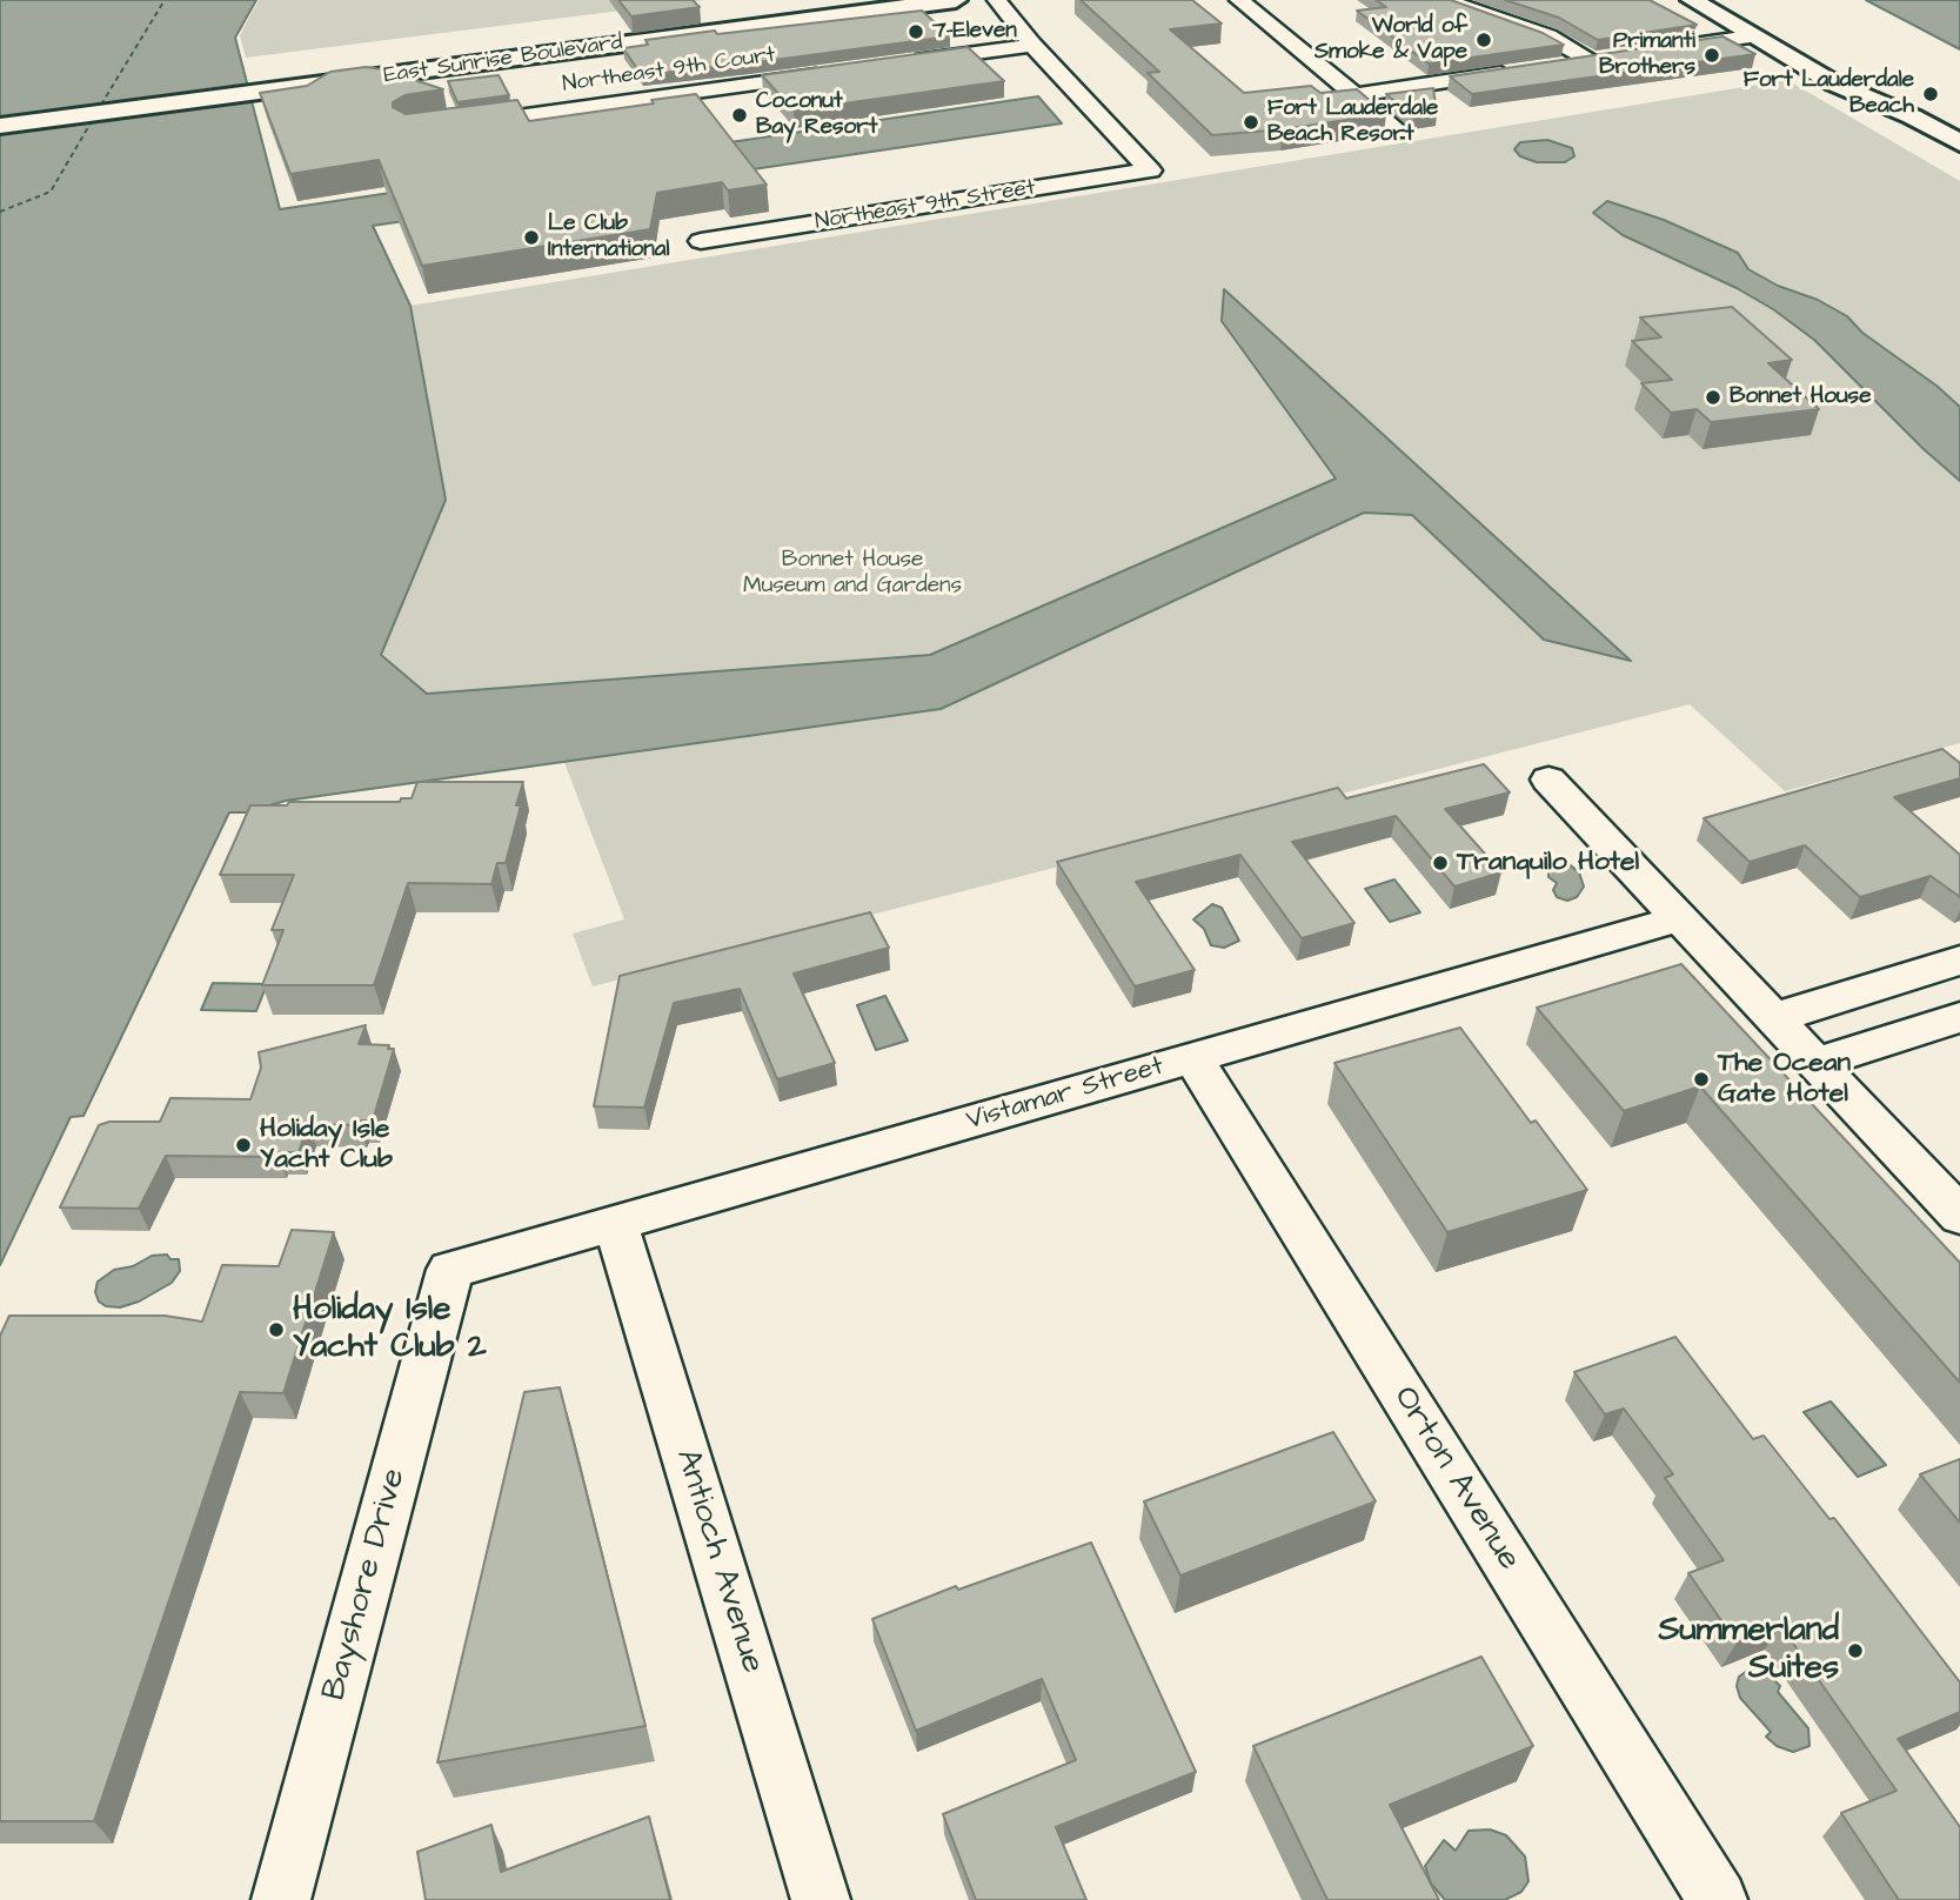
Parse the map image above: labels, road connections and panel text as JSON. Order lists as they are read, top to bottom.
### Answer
{
  "streets": {
    "main road": ["East Sunrise Boulevard"],
    "street": [
      "Northeast 9th Court",
      "Northeast 9th Street",
      "Vistamar Street",
      "Orton Avenue",
      "Antioch Avenue",
      "Bayshore Drive"
    ]
  },
  "crossings": [
    ["Vistamar Street", "Orton Avenue"],
    ["Vistamar Street", "Antioch Avenue"],
    ["Vistamar Street", "Bayshore Drive"]
  ],
  "parks": ["Bonnet House Museum and Gardens"],
  "places": [
    "7-Eleven",
    "World of Smoke & Vape",
    "Primanti Brothers",
    "Fort Lauderdale Beach",
    "Coconut Bay Resort",
    "Fort Lauderdale Beach Resort",
    "Le Club International",
    "Bonnet House",
    "Tranquilo Hotel",
    "The Ocean Gate Hotel",
    "Holiday Isle Yacht Club",
    "Holiday Isle Yacht Club 2",
    "Summerland Suites"
  ]
}
